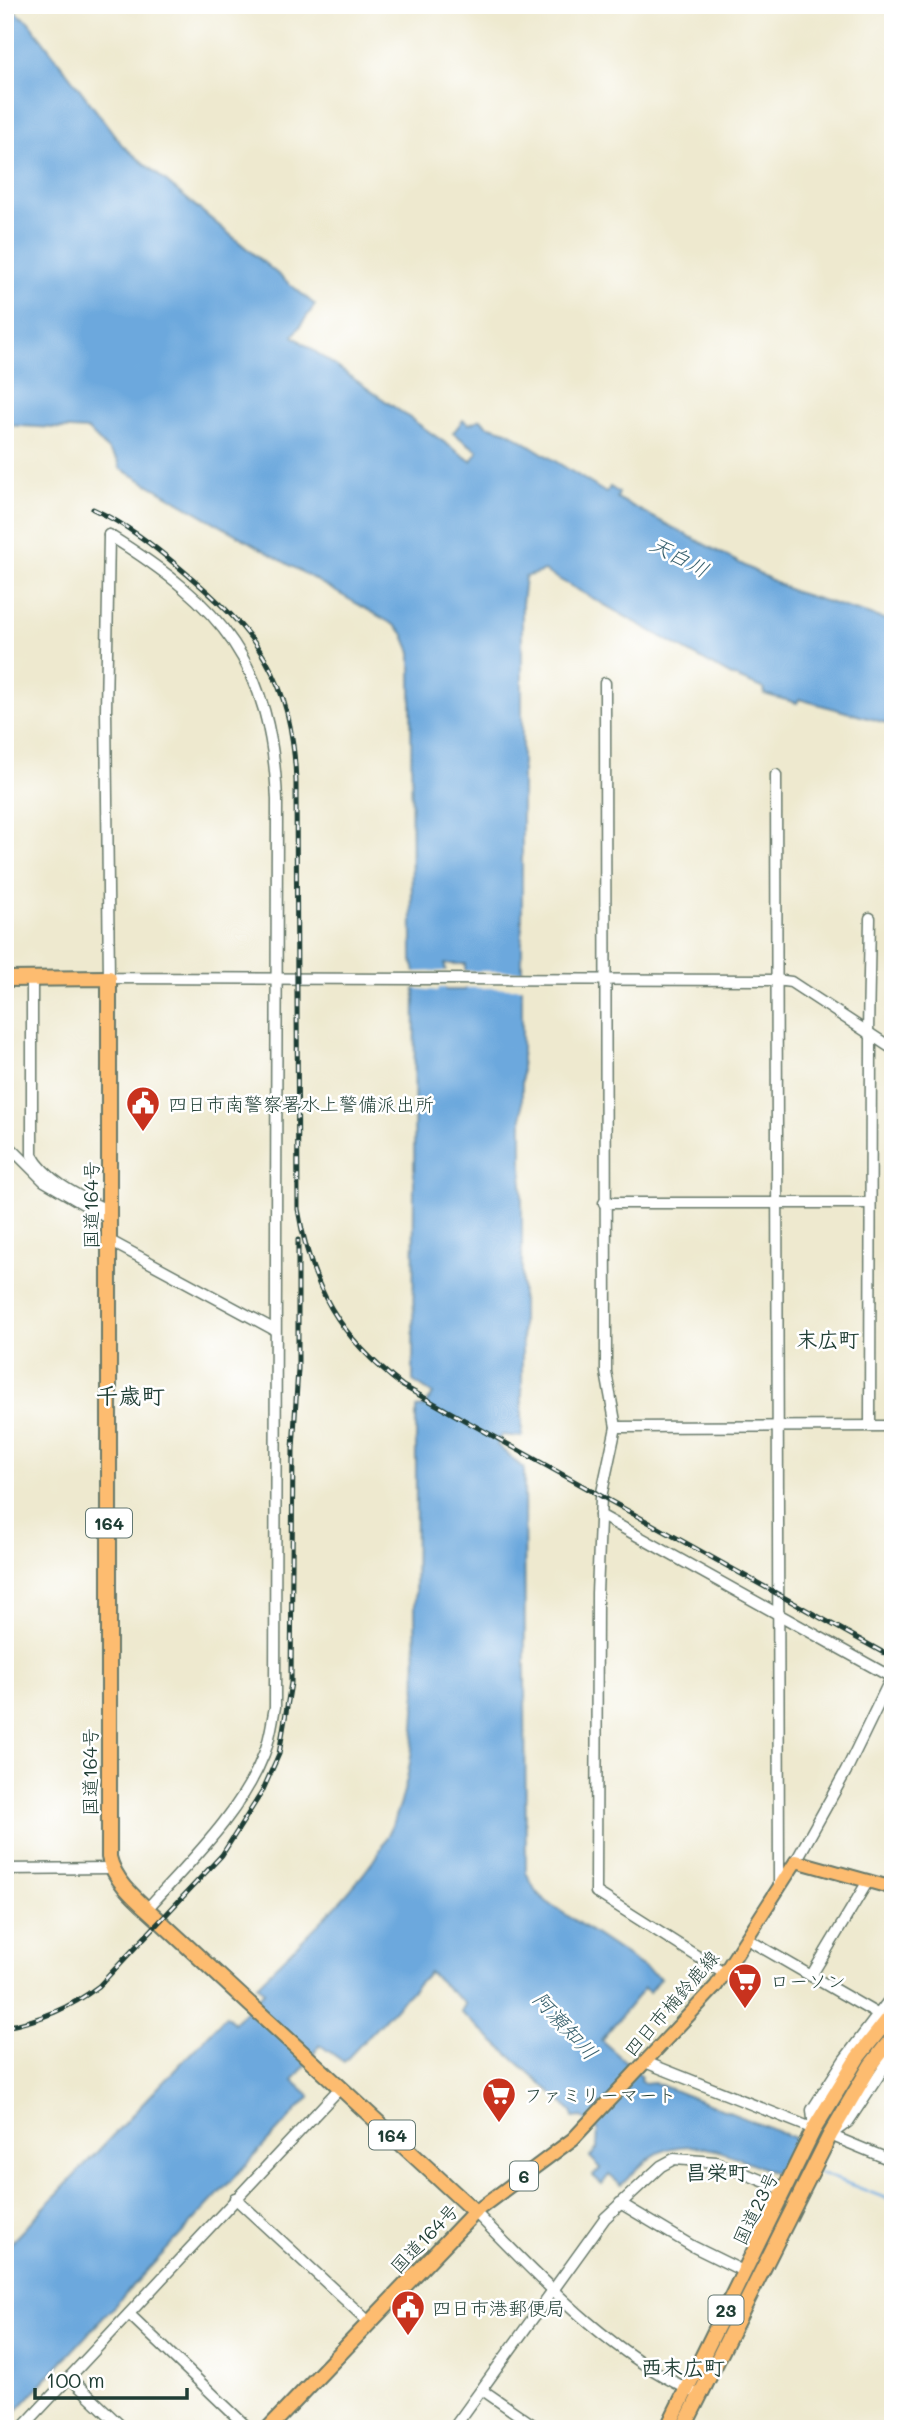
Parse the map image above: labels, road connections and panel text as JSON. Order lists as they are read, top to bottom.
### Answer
{
  "streets": {
    "highway": [
      "国道164号",
      "164",
      "国道23号",
      "23"
    ],
    "main road": ["四日市楠鈴鹿線", "6"]
  },
  "crossings": [
    ["国道164号", "四日市楠鈴鹿線"]
  ],
  "districts": [
    "末広町",
    "千歳町",
    "昌栄町",
    "西末広町"
  ],
  "water": ["天白川", "阿瀬知川"],
  "places": {
    "public building": ["四日市南警察署水上警備派出所", "四日市港郵便局"],
    "supermarket": ["ローソン", "ファミリーマート"]
  },
  "scale_bar": "100 m"
}
